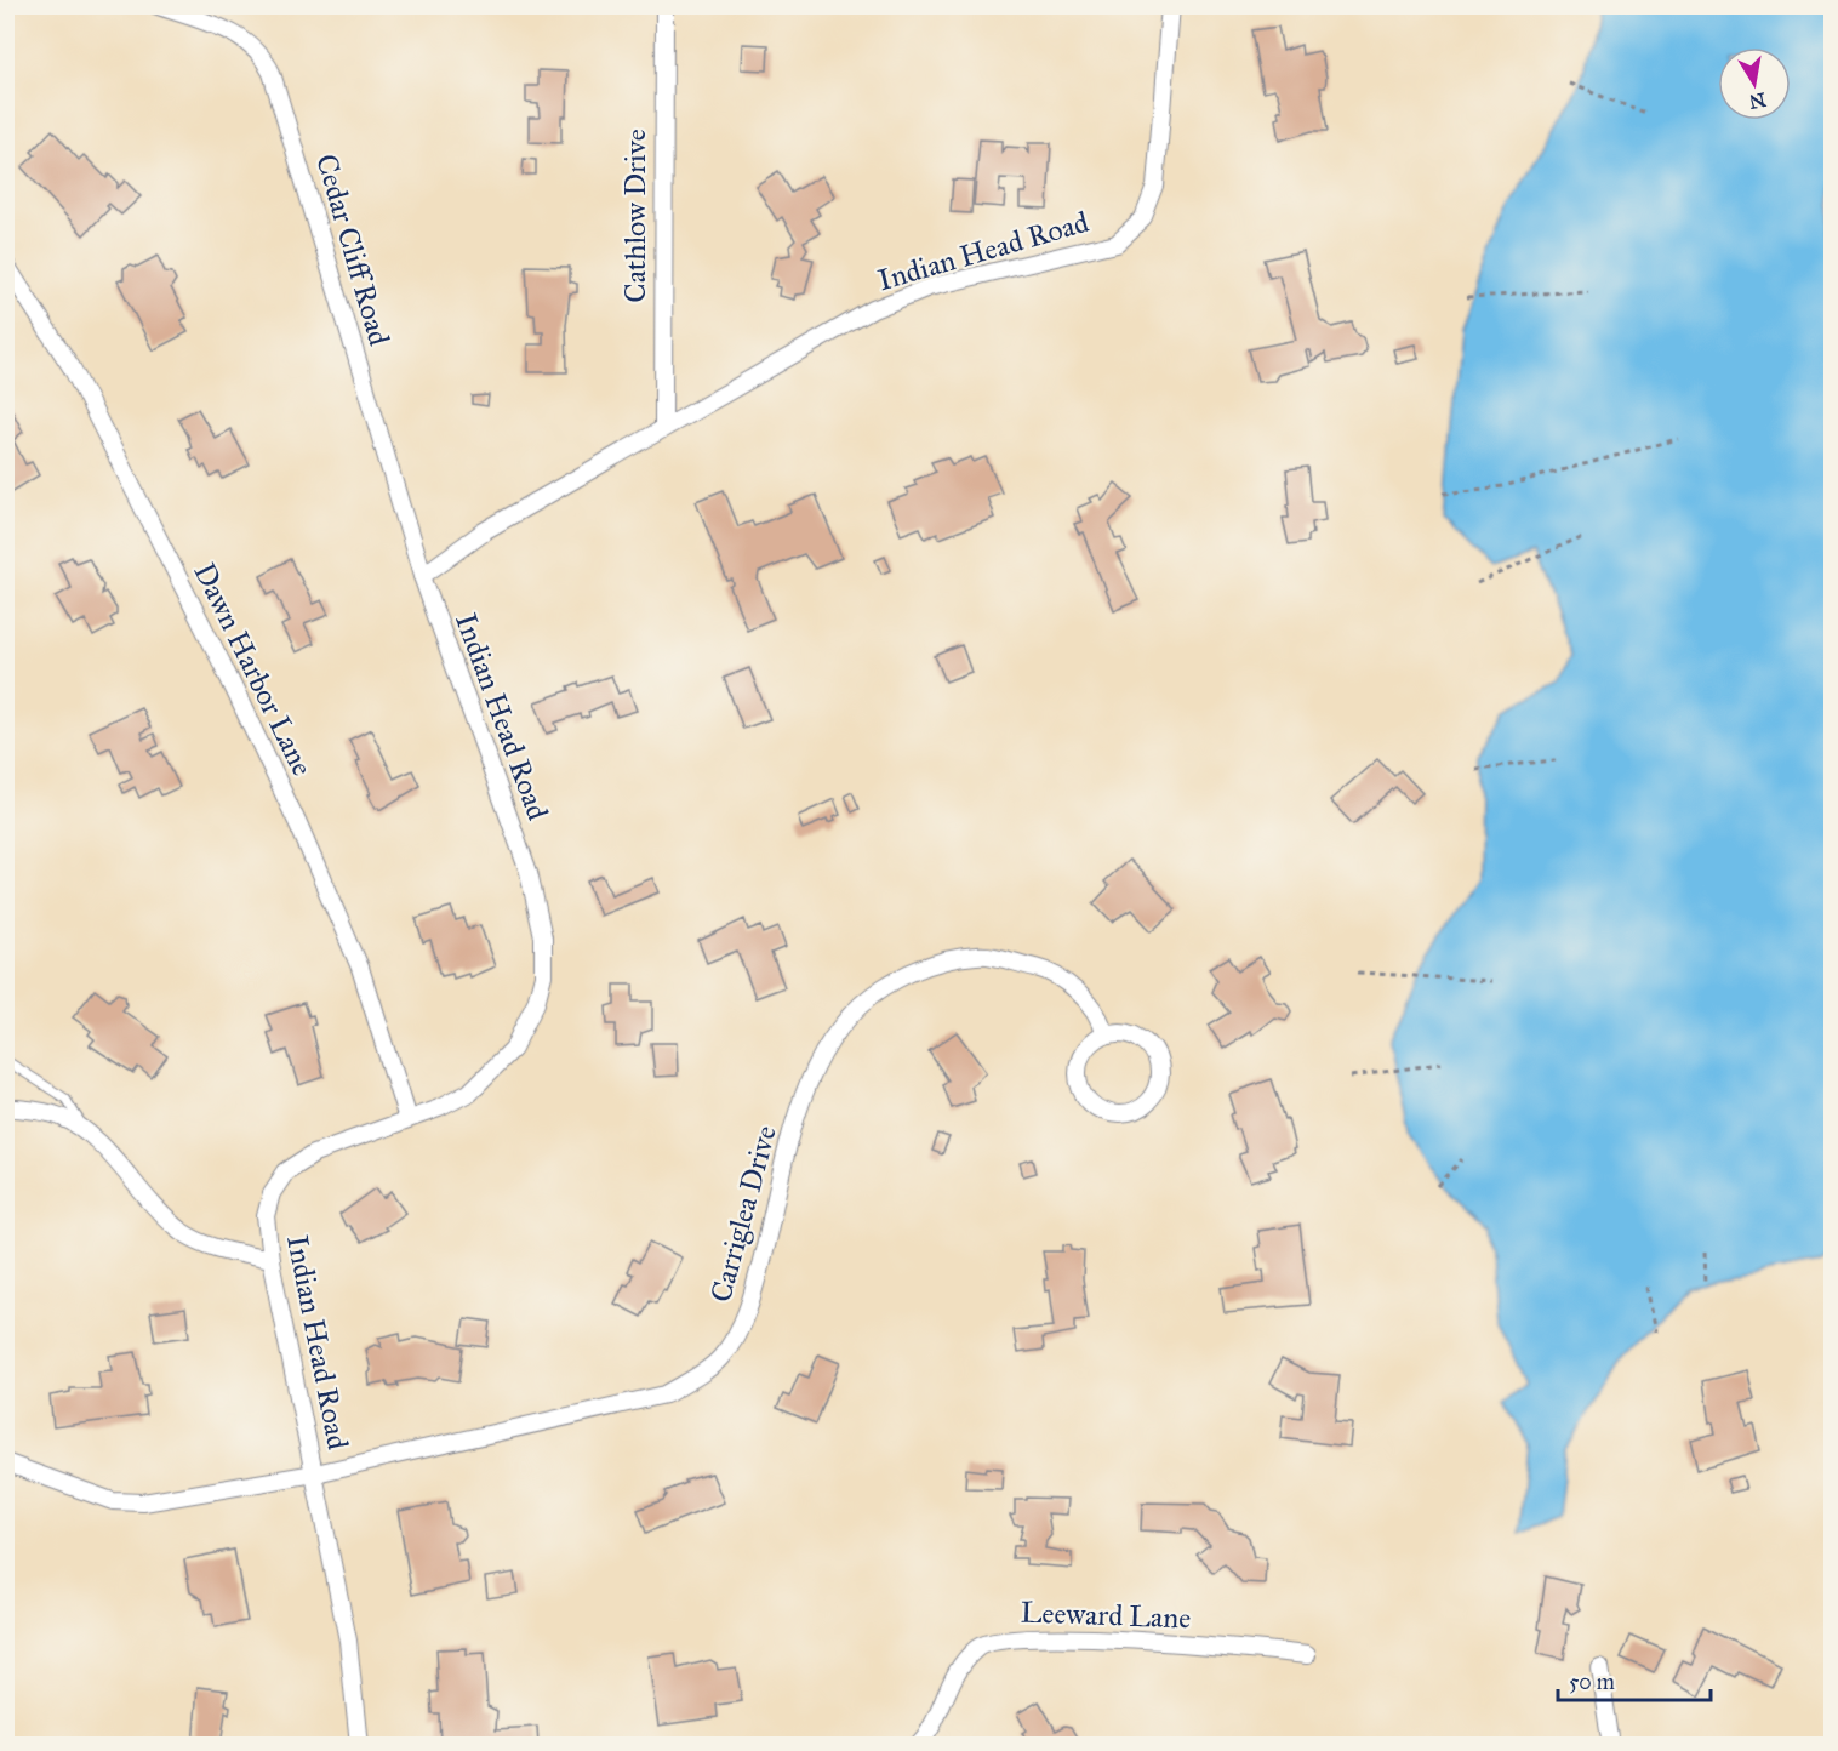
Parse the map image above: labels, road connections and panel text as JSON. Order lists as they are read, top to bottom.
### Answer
{
  "streets": {
    "street": [
      "Cathlow Drive",
      "Cedar Cliff Road",
      "Indian Head Road",
      "Dawn Harbor Lane",
      "Carriglea Drive",
      "Leeward Lane"
    ]
  },
  "crossings": [
    ["Cathlow Drive", "Indian Head Road"],
    ["Cedar Cliff Road", "Indian Head Road"],
    ["Indian Head Road", "Dawn Harbor Lane"],
    ["Indian Head Road", "Carriglea Drive"]
  ],
  "scale_bar": "50 m",
  "north": "bottom"
}
